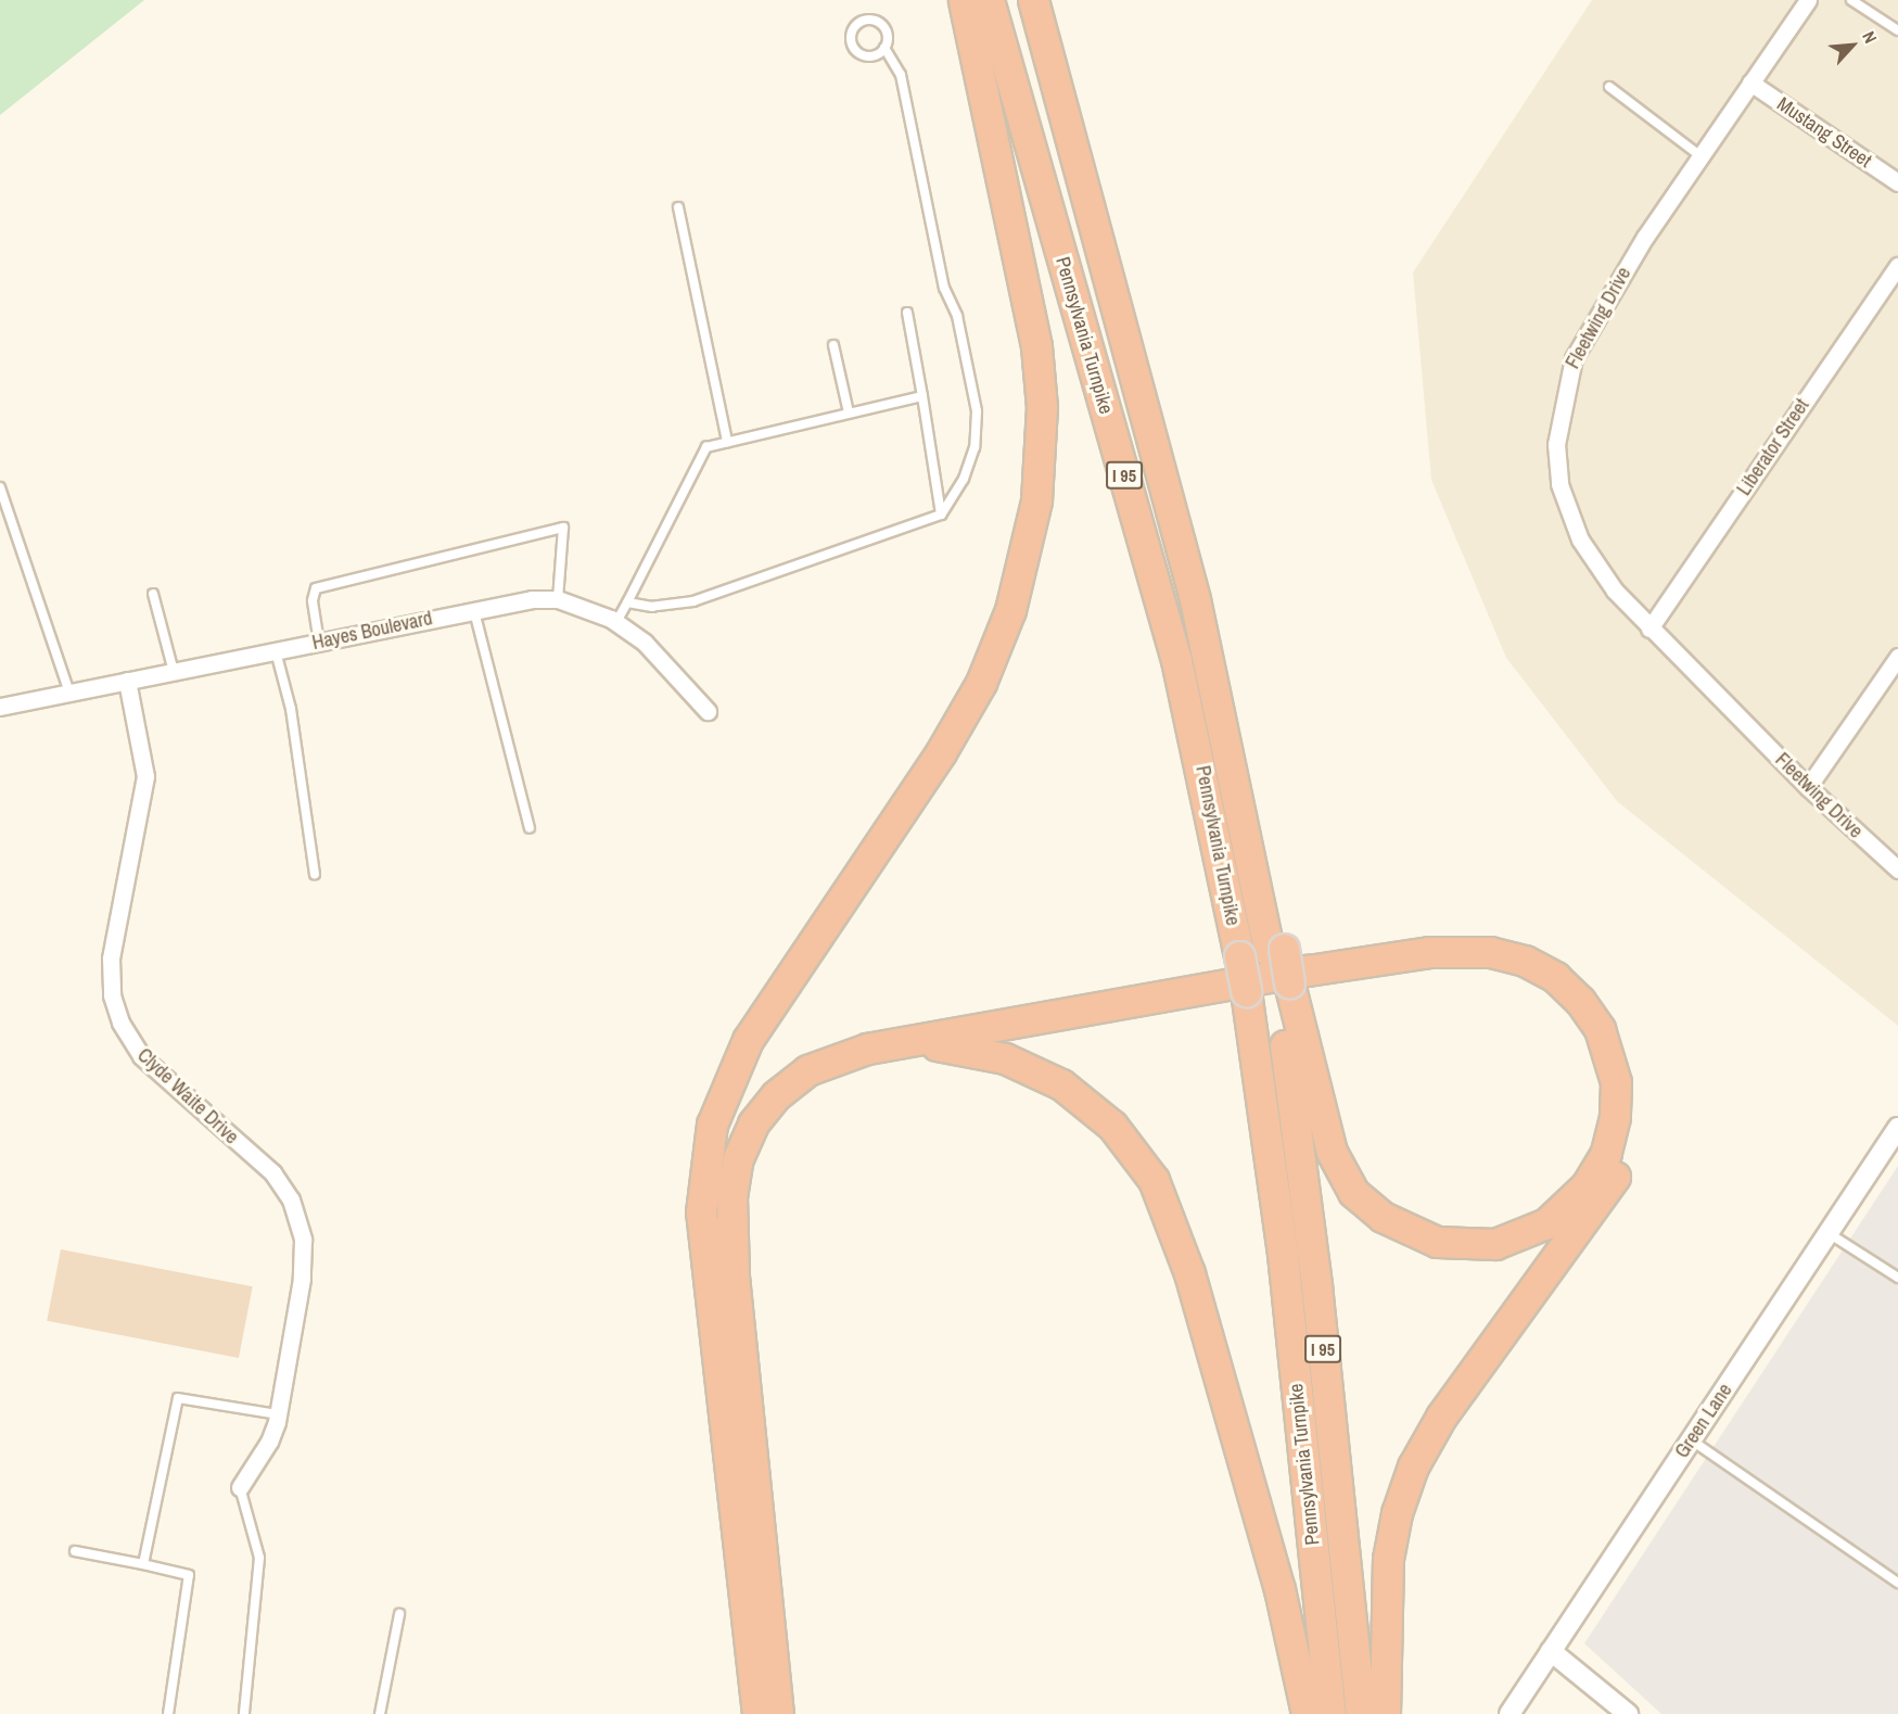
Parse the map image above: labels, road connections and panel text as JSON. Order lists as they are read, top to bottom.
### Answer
{
  "streets": {
    "highway": ["Pennsylvania Turnpike", "I 95"],
    "street": [
      "Mustang Street",
      "Fleetwing Drive",
      "Liberator Street",
      "Hayes Boulevard",
      "Clyde Waite Drive",
      "Green Lane"
    ]
  },
  "crossings": [
    ["Mustang Street", "Fleetwing Drive"],
    ["Fleetwing Drive", "Liberator Street"],
    ["Hayes Boulevard", "Clyde Waite Drive"]
  ],
  "north": "top right"
}
